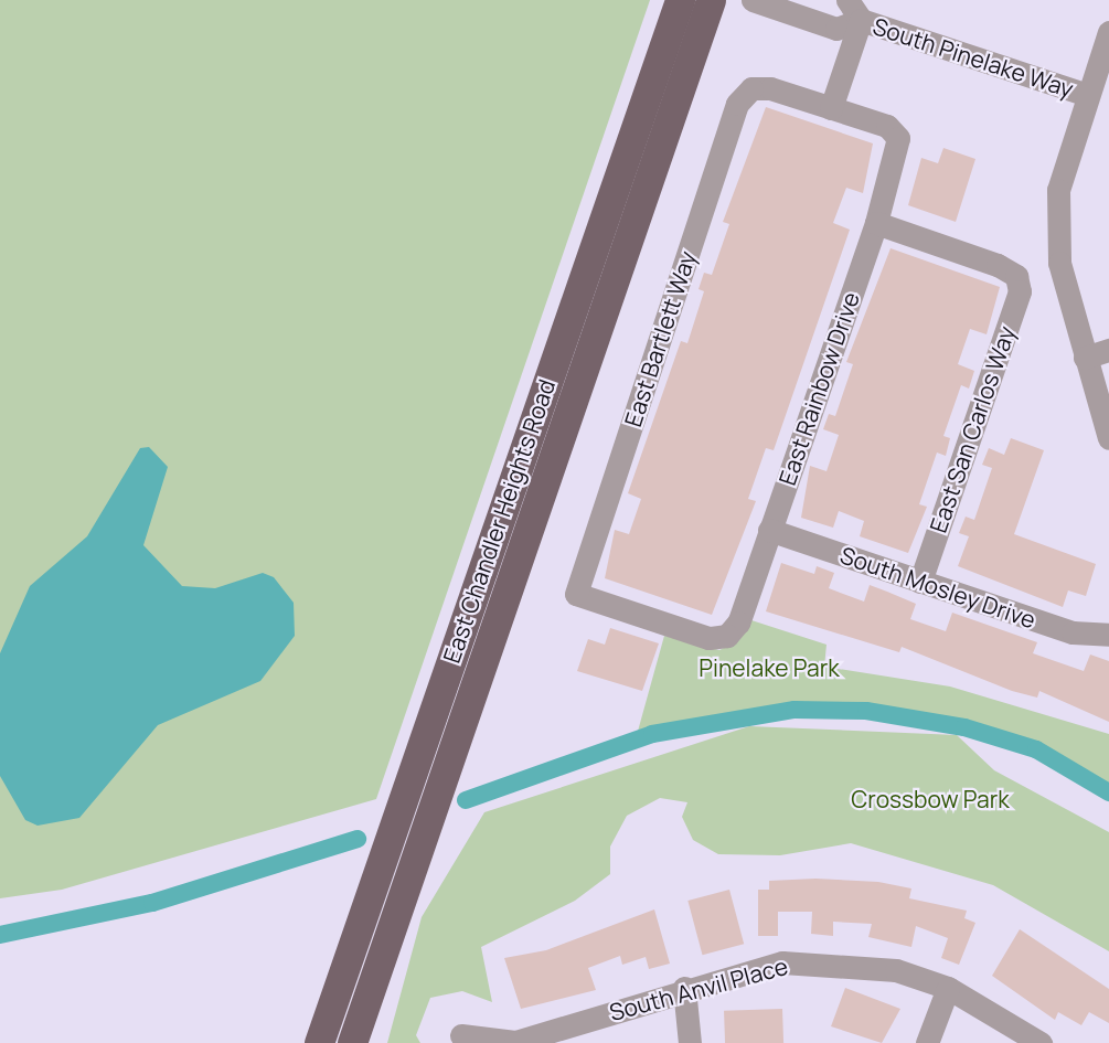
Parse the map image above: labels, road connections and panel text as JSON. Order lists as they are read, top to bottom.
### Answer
{
  "streets": {
    "main road": ["East Chandler Heights Road"],
    "street": [
      "South Pinelake Way",
      "East Bartlett Way",
      "East Rainbow Drive",
      "East San Carlos Way",
      "South Mosley Drive",
      "South Anvil Place"
    ]
  },
  "crossings": [
    ["East Bartlett Way", "East Rainbow Drive"],
    ["East Rainbow Drive", "East San Carlos Way"],
    ["East Rainbow Drive", "South Mosley Drive"],
    ["East San Carlos Way", "South Mosley Drive"]
  ],
  "parks": ["Pinelake Park", "Crossbow Park"]
}
